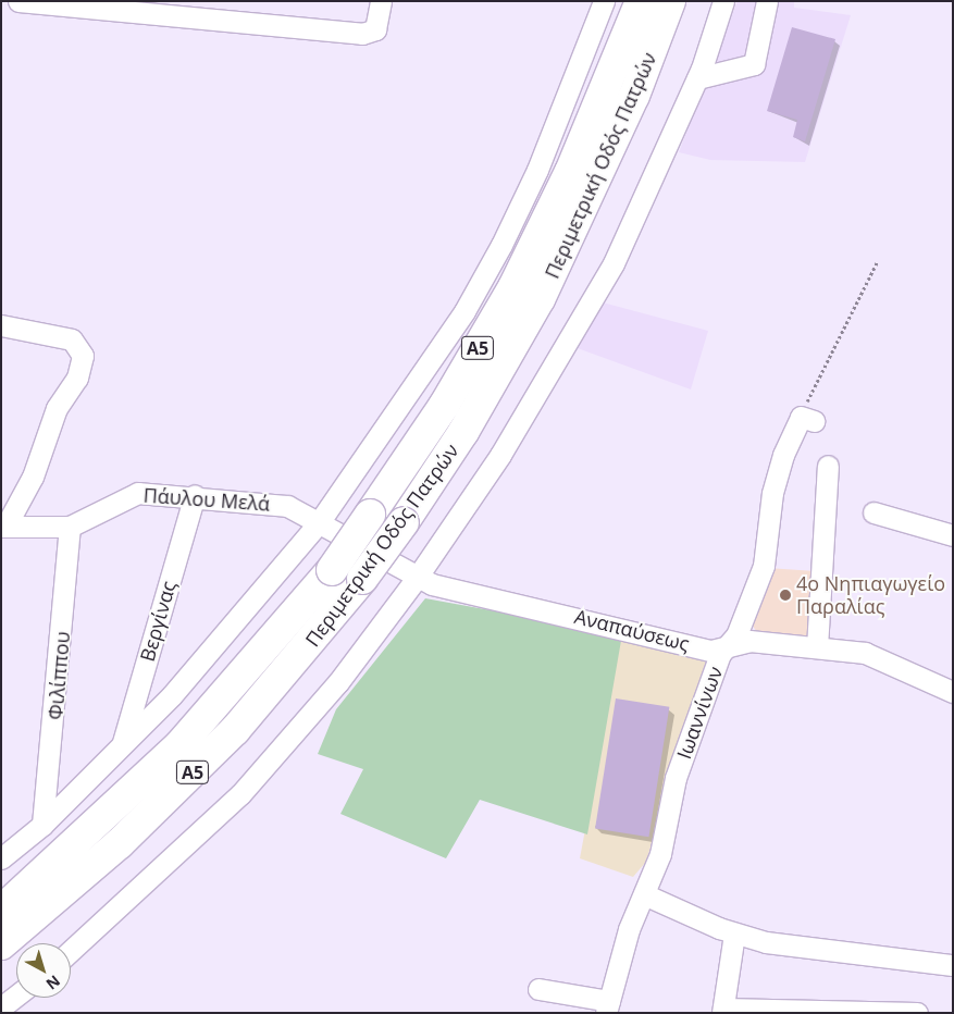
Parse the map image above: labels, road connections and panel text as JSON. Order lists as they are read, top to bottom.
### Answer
{
  "streets": {
    "highway": ["Περιμετρική Οδός Πατρών", "Α5"],
    "street": [
      "Πάυλου Μελά",
      "Βεργίνας",
      "Αναπαύσεως",
      "Φιλίππου",
      "Ιωαννίνων"
    ]
  },
  "crossings": [
    ["Πάυλου Μελά", "Βεργίνας"],
    ["Πάυλου Μελά", "Αναπαύσεως"],
    ["Πάυλου Μελά", "Φιλίππου"],
    ["Αναπαύσεως", "Ιωαννίνων"]
  ],
  "places": ["4o Νηπιαγωγείο Παραλίας"],
  "north": "bottom right"
}
